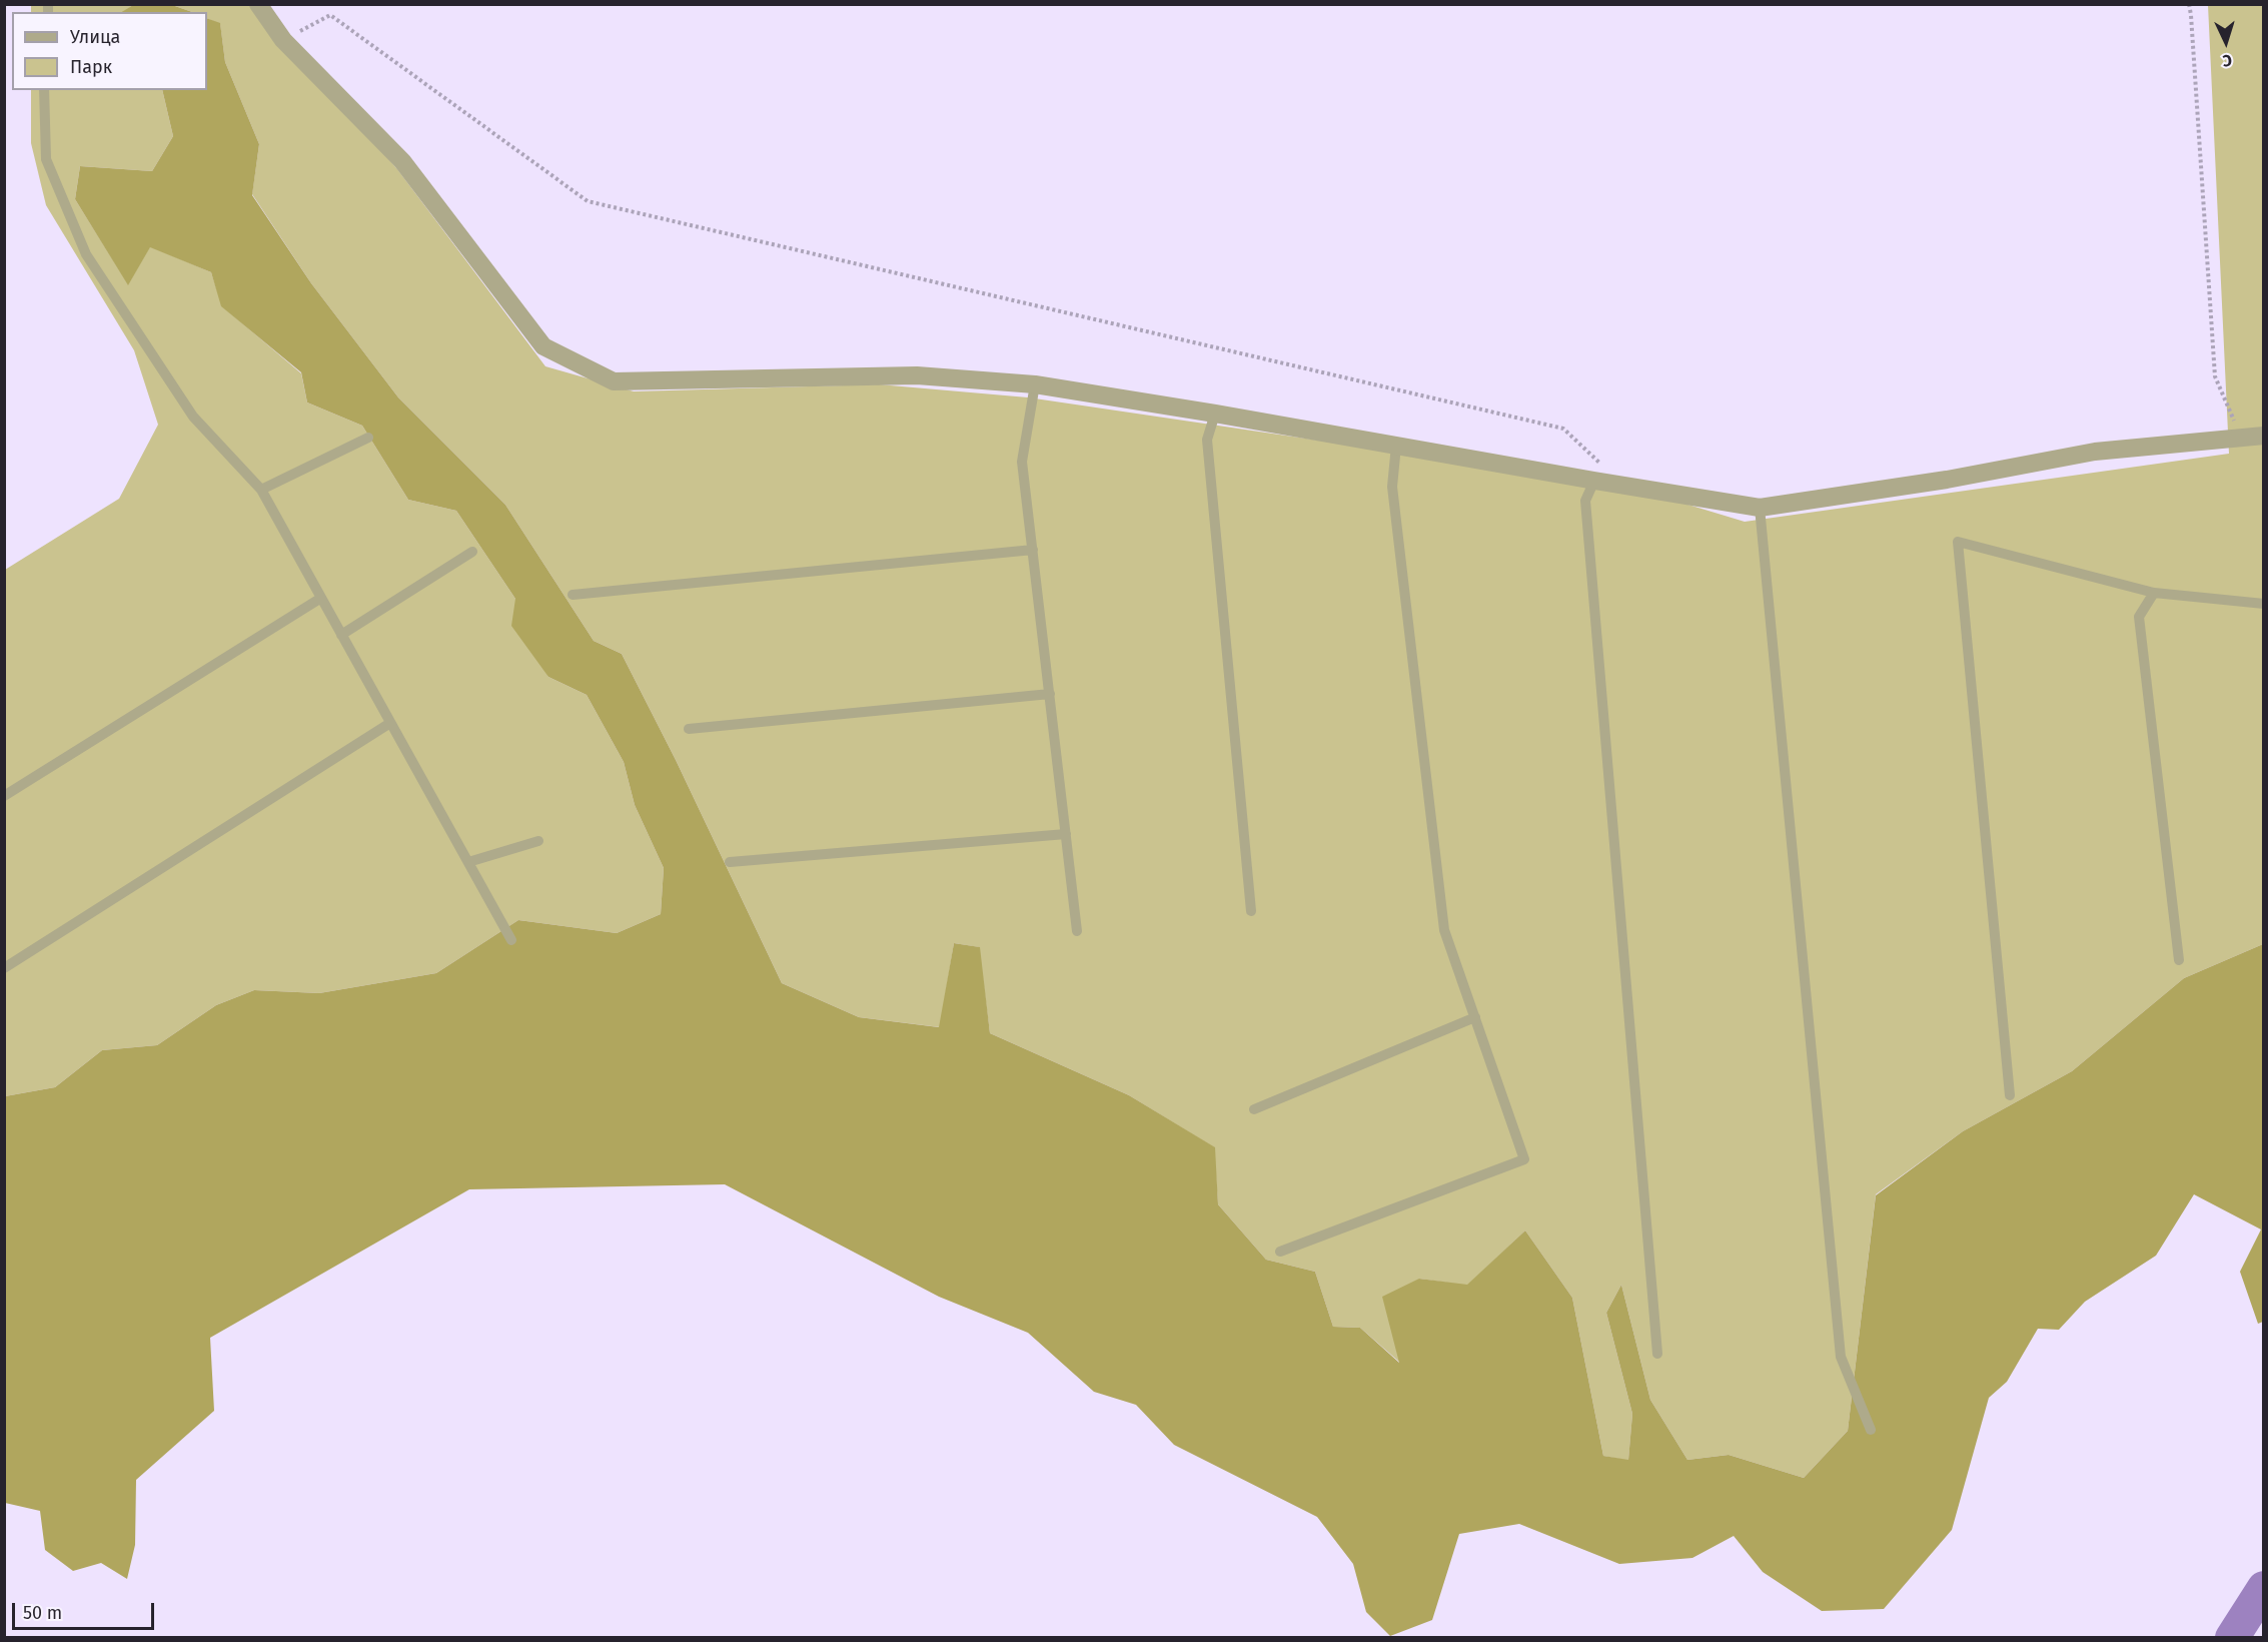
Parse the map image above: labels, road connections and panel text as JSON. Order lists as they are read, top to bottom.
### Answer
{
  "legend": ["Улица", "Парк"],
  "scale_bar": "50 m",
  "north": "bottom"
}
